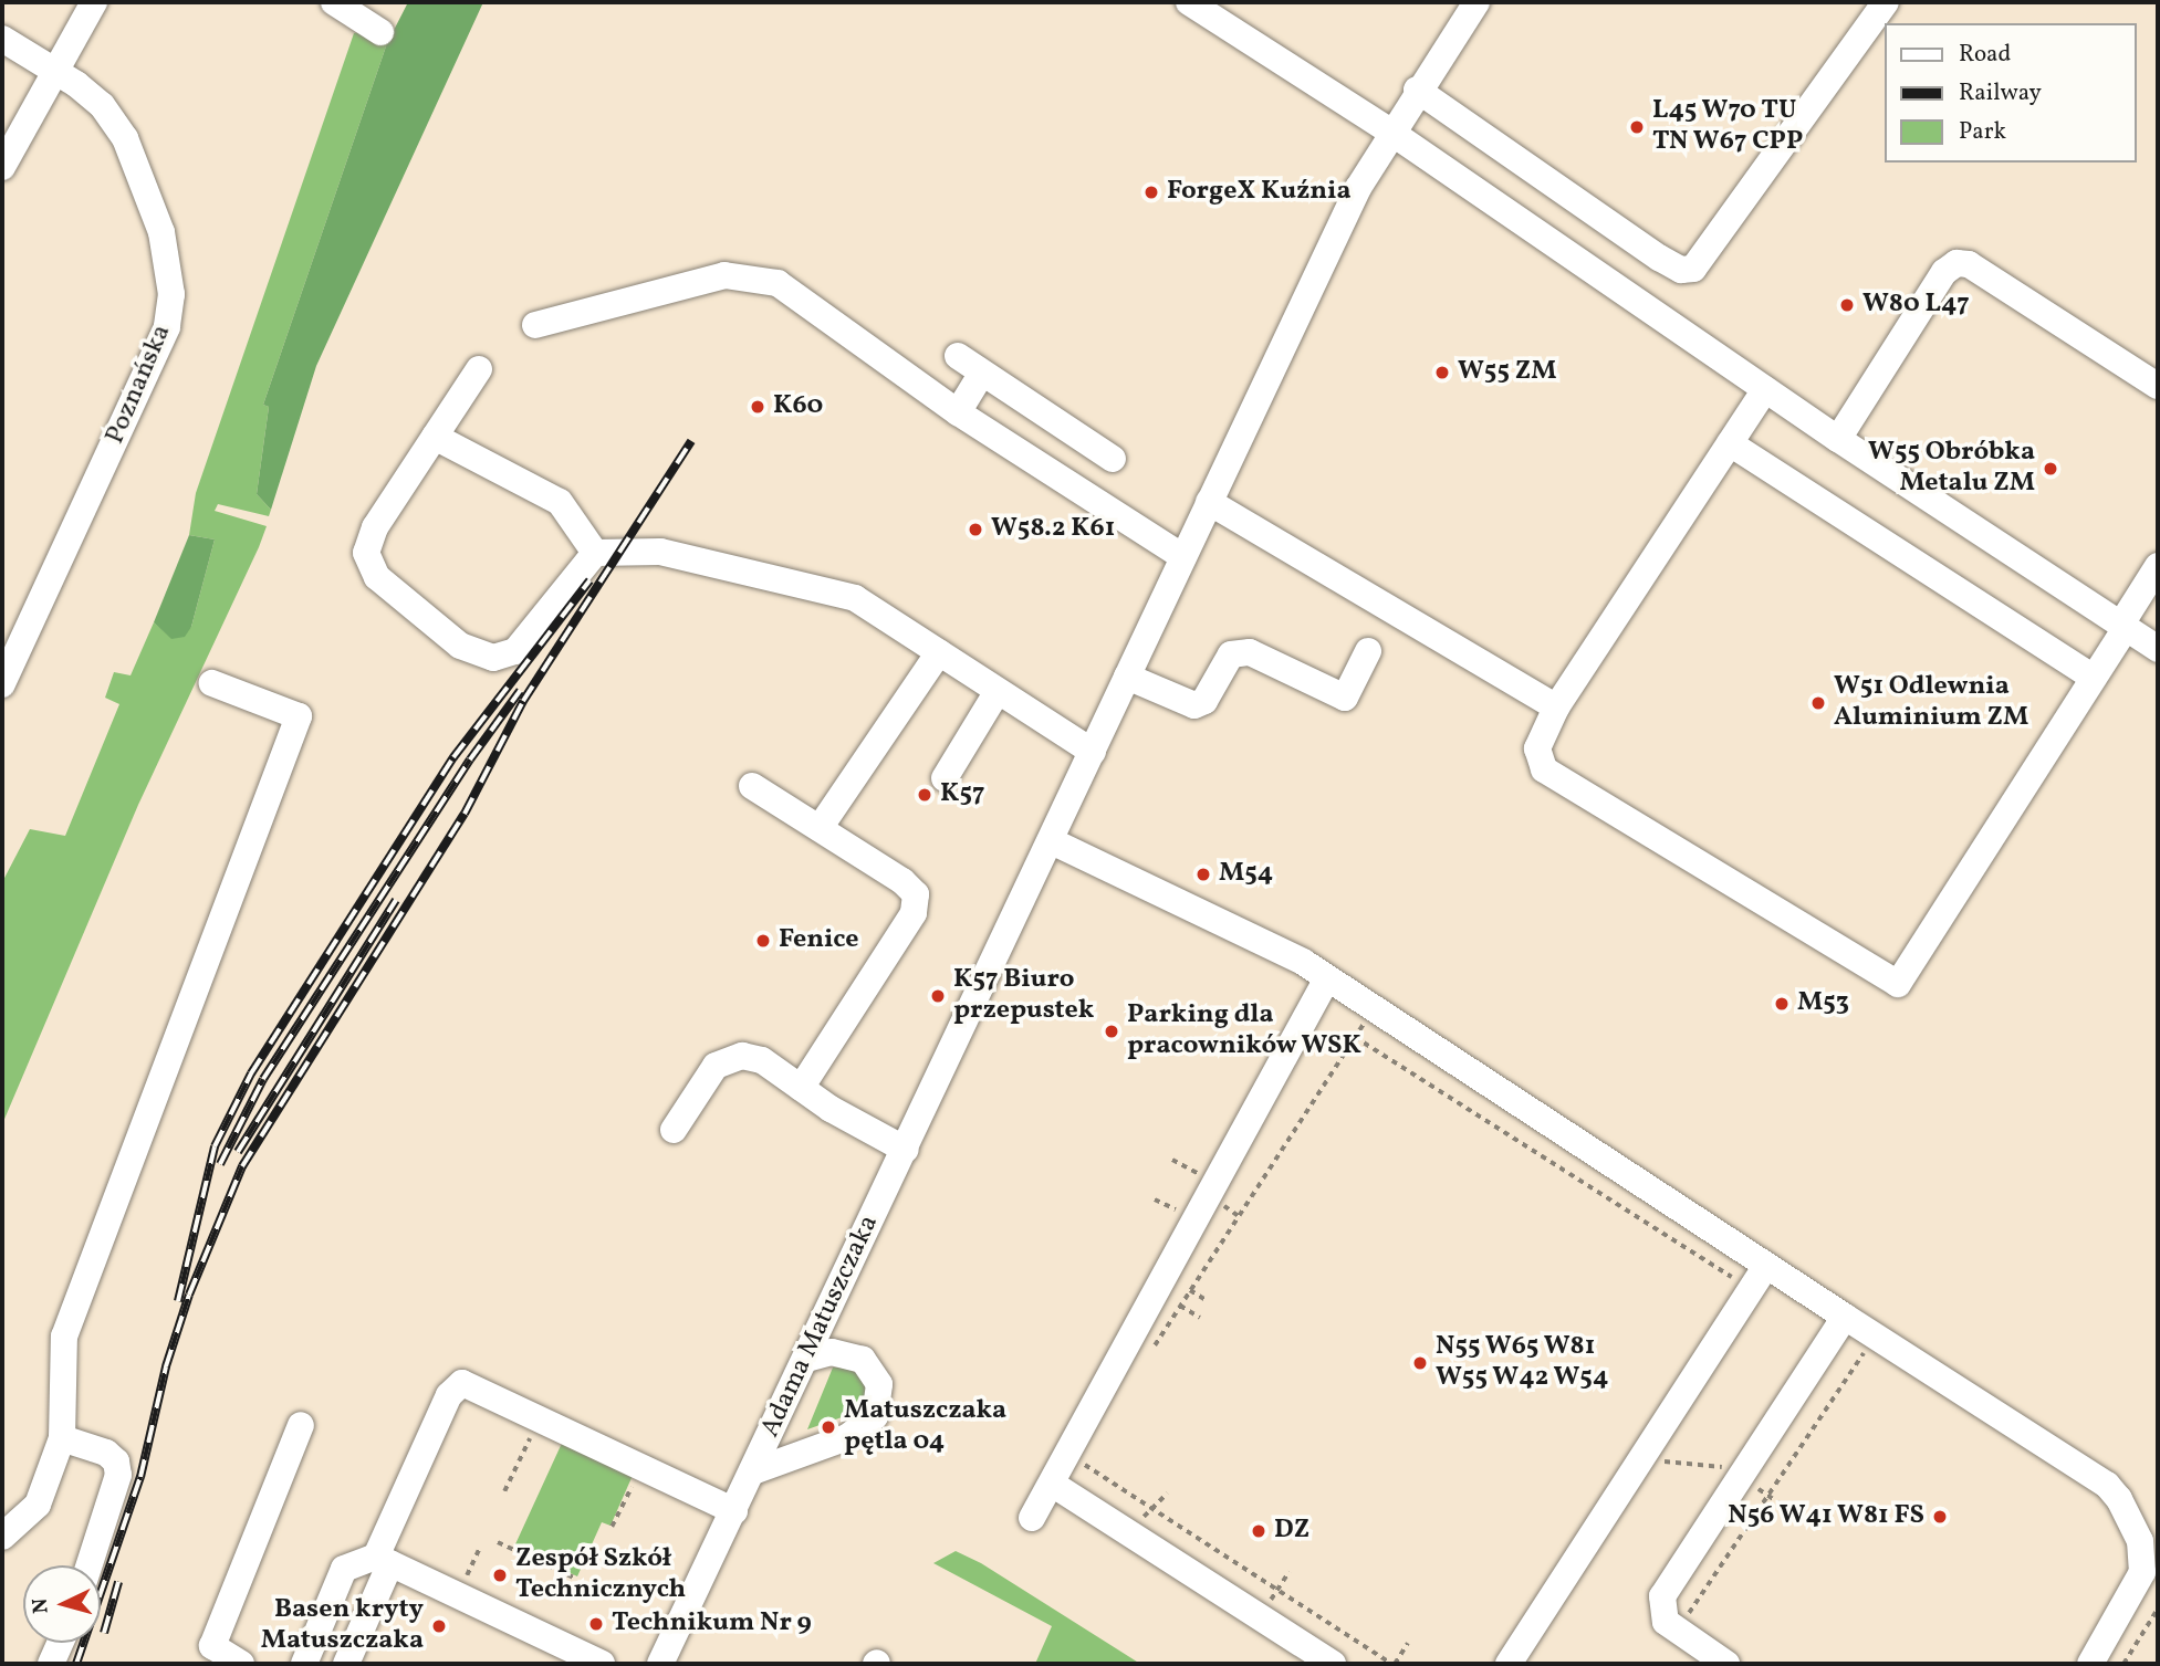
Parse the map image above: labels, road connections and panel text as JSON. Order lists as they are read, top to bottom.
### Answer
{
  "streets": {
    "street": ["Poznańska", "Adama Matuszczaka"]
  },
  "places": [
    "L45 W70 TU TN W67 CPP",
    "ForgeX Kuźnia",
    "W80 L47",
    "W55 ZM",
    "K60",
    "W55 Obróbka Metalu ZM",
    "W58.2 K61",
    "W51 Odlewnia Aluminium ZM",
    "K57",
    "M54",
    "Fenice",
    "K57 Biuro przepustek",
    "M53",
    "Parking dla pracowników WSK",
    "N55 W65 W81 W55 W42 W54",
    "Matuszczaka pętla 04",
    "N56 W41 W81 FS",
    "DZ",
    "Zespół Szkół Technicznych",
    "Technikum Nr 9",
    "Basen kryty Matuszczaka"
  ],
  "legend": ["Road", "Railway", "Park"],
  "north": "left"
}
